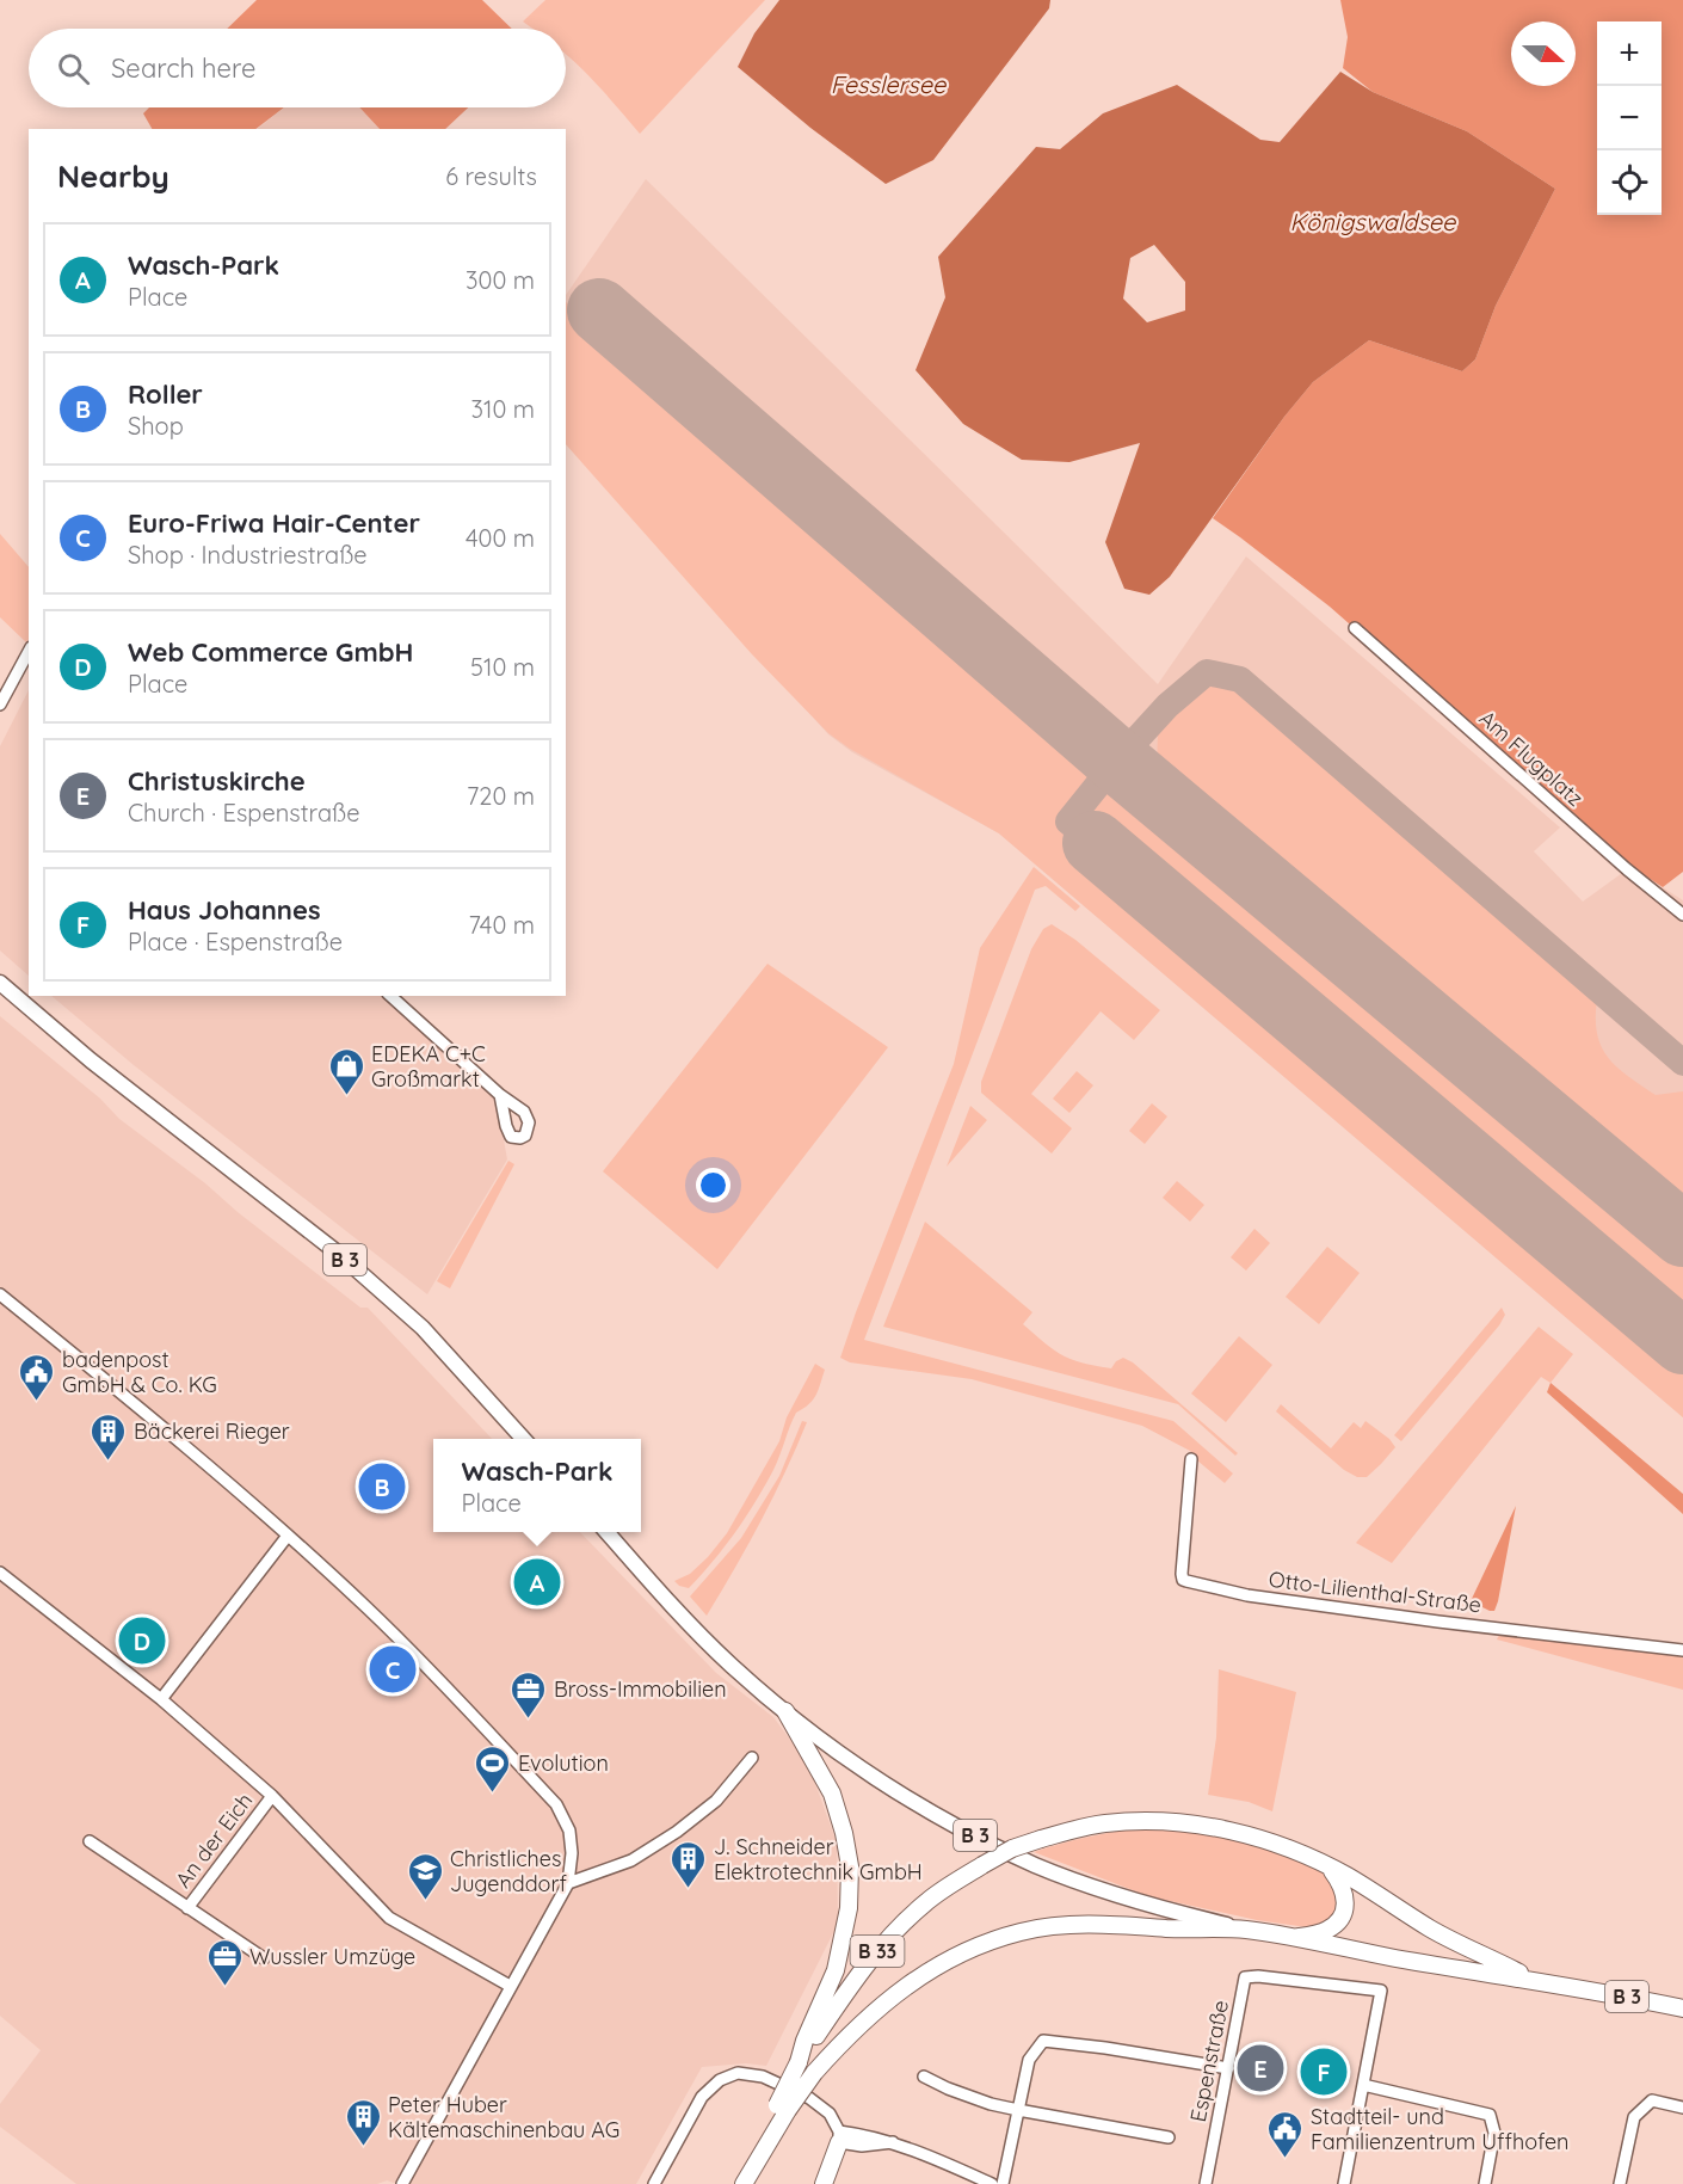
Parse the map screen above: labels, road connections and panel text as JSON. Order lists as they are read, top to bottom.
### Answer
{
  "streets": {
    "highway": ["B 3", "B 33"],
    "street": [
      "Am Flugplatz",
      "Otto-Lilienthal-Straße",
      "An der Eich",
      "Espenstraße"
    ]
  },
  "crossings": [
    ["B 3", "B 33"]
  ],
  "water": ["Fesslersee", "Königswaldsee"],
  "places": {
    "shop": ["EDEKA C+C Großmarkt"],
    "public building": ["badenpost GmbH & Co. KG", "Stadtteil- und Familienzentrum Uffhofen"],
    "building": ["Bäckerei Rieger", "J. Schneider Elektrotechnik GmbH", "Peter Huber Kältemaschinenbau AG"],
    "office": ["Bross-Immobilien", "Wussler Umzüge"],
    "sports": ["Evolution"],
    "school or university": ["Christliches Jugenddorf"]
  },
  "north": "right",
  "page": {
    "map_buttons": ["+", "−"],
    "search": "Search here",
    "heading": ["Nearby", "6 results"],
    "list": [
      {
        "mark": "A",
        "name": "Wasch-Park",
        "note": "Place",
        "value": "300 m"
      },
      {
        "mark": "B",
        "name": "Roller",
        "note": "Shop",
        "value": "310 m"
      },
      {
        "mark": "C",
        "name": "Euro-Friwa Hair-Center",
        "note": "Shop · Industriestraße",
        "value": "400 m"
      },
      {
        "mark": "D",
        "name": "Web Commerce GmbH",
        "note": "Place",
        "value": "510 m"
      },
      {
        "mark": "E",
        "name": "Christuskirche",
        "note": "Church · Espenstraße",
        "value": "720 m"
      },
      {
        "mark": "F",
        "name": "Haus Johannes",
        "note": "Place · Espenstraße",
        "value": "740 m"
      }
    ],
    "popup": ["Wasch-Park", "Place"],
    "pins": [
      "B",
      "A",
      "D",
      "C",
      "E",
      "F"
    ]
  }
}
